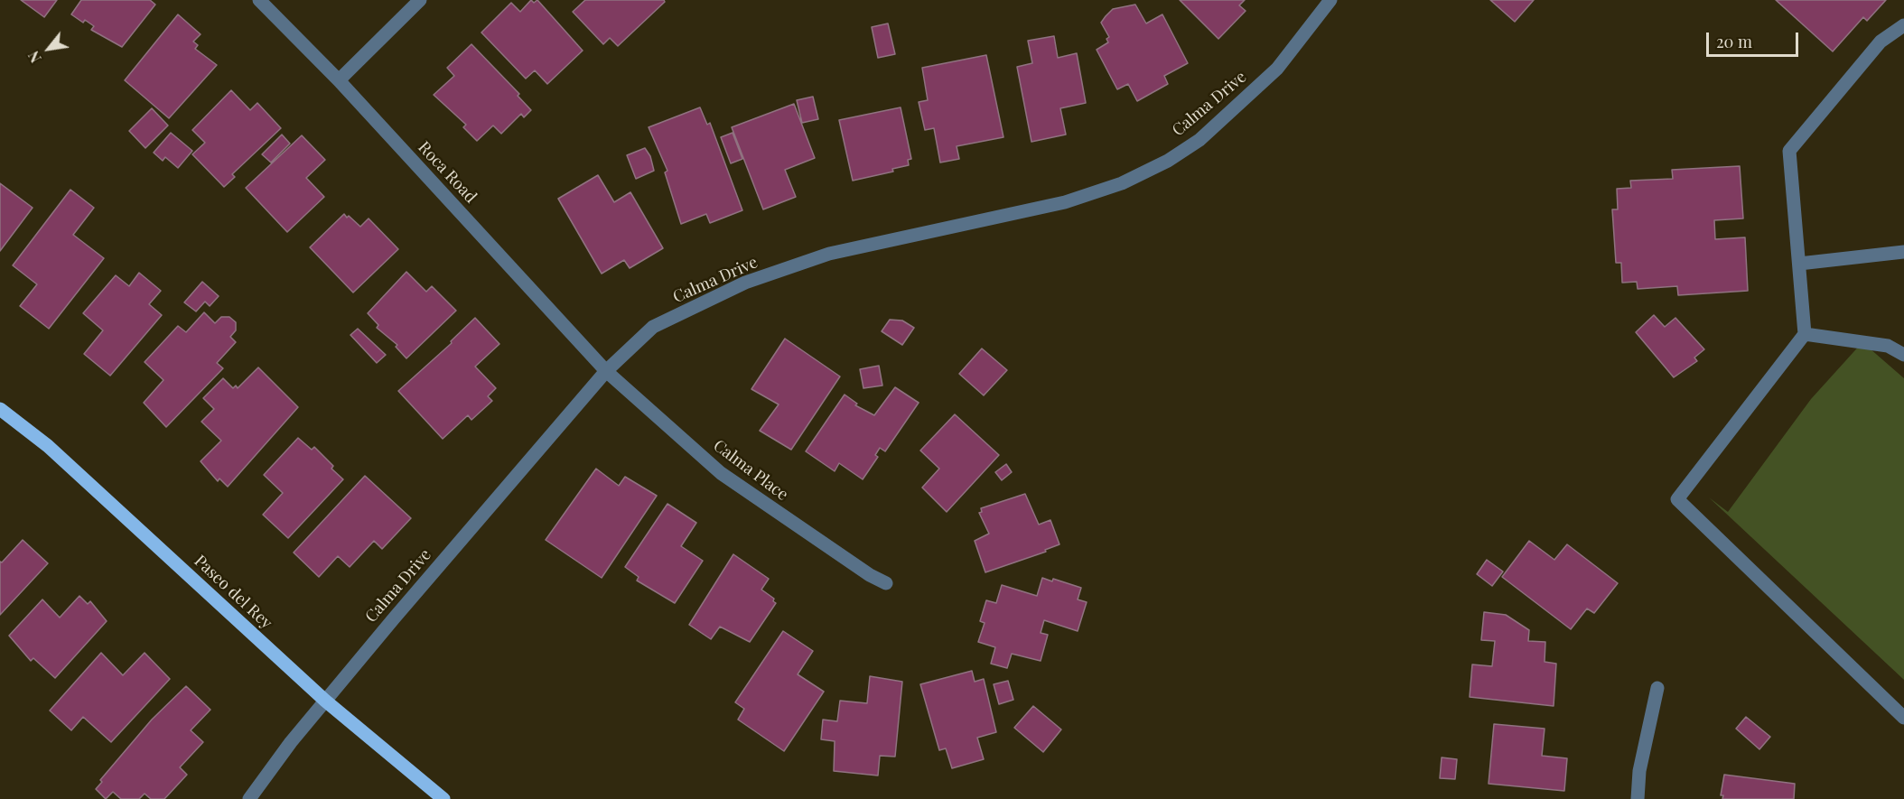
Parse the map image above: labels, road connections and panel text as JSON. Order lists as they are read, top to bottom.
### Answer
{
  "streets": {
    "main road": ["Paseo del Rey"],
    "street": ["Calma Drive", "Roca Road", "Calma Place"]
  },
  "crossings": [
    ["Calma Drive", "Roca Road"],
    ["Calma Drive", "Calma Place"],
    ["Calma Drive", "Paseo del Rey"],
    ["Roca Road", "Calma Place"]
  ],
  "scale_bar": "20 m",
  "north": "bottom left"
}
